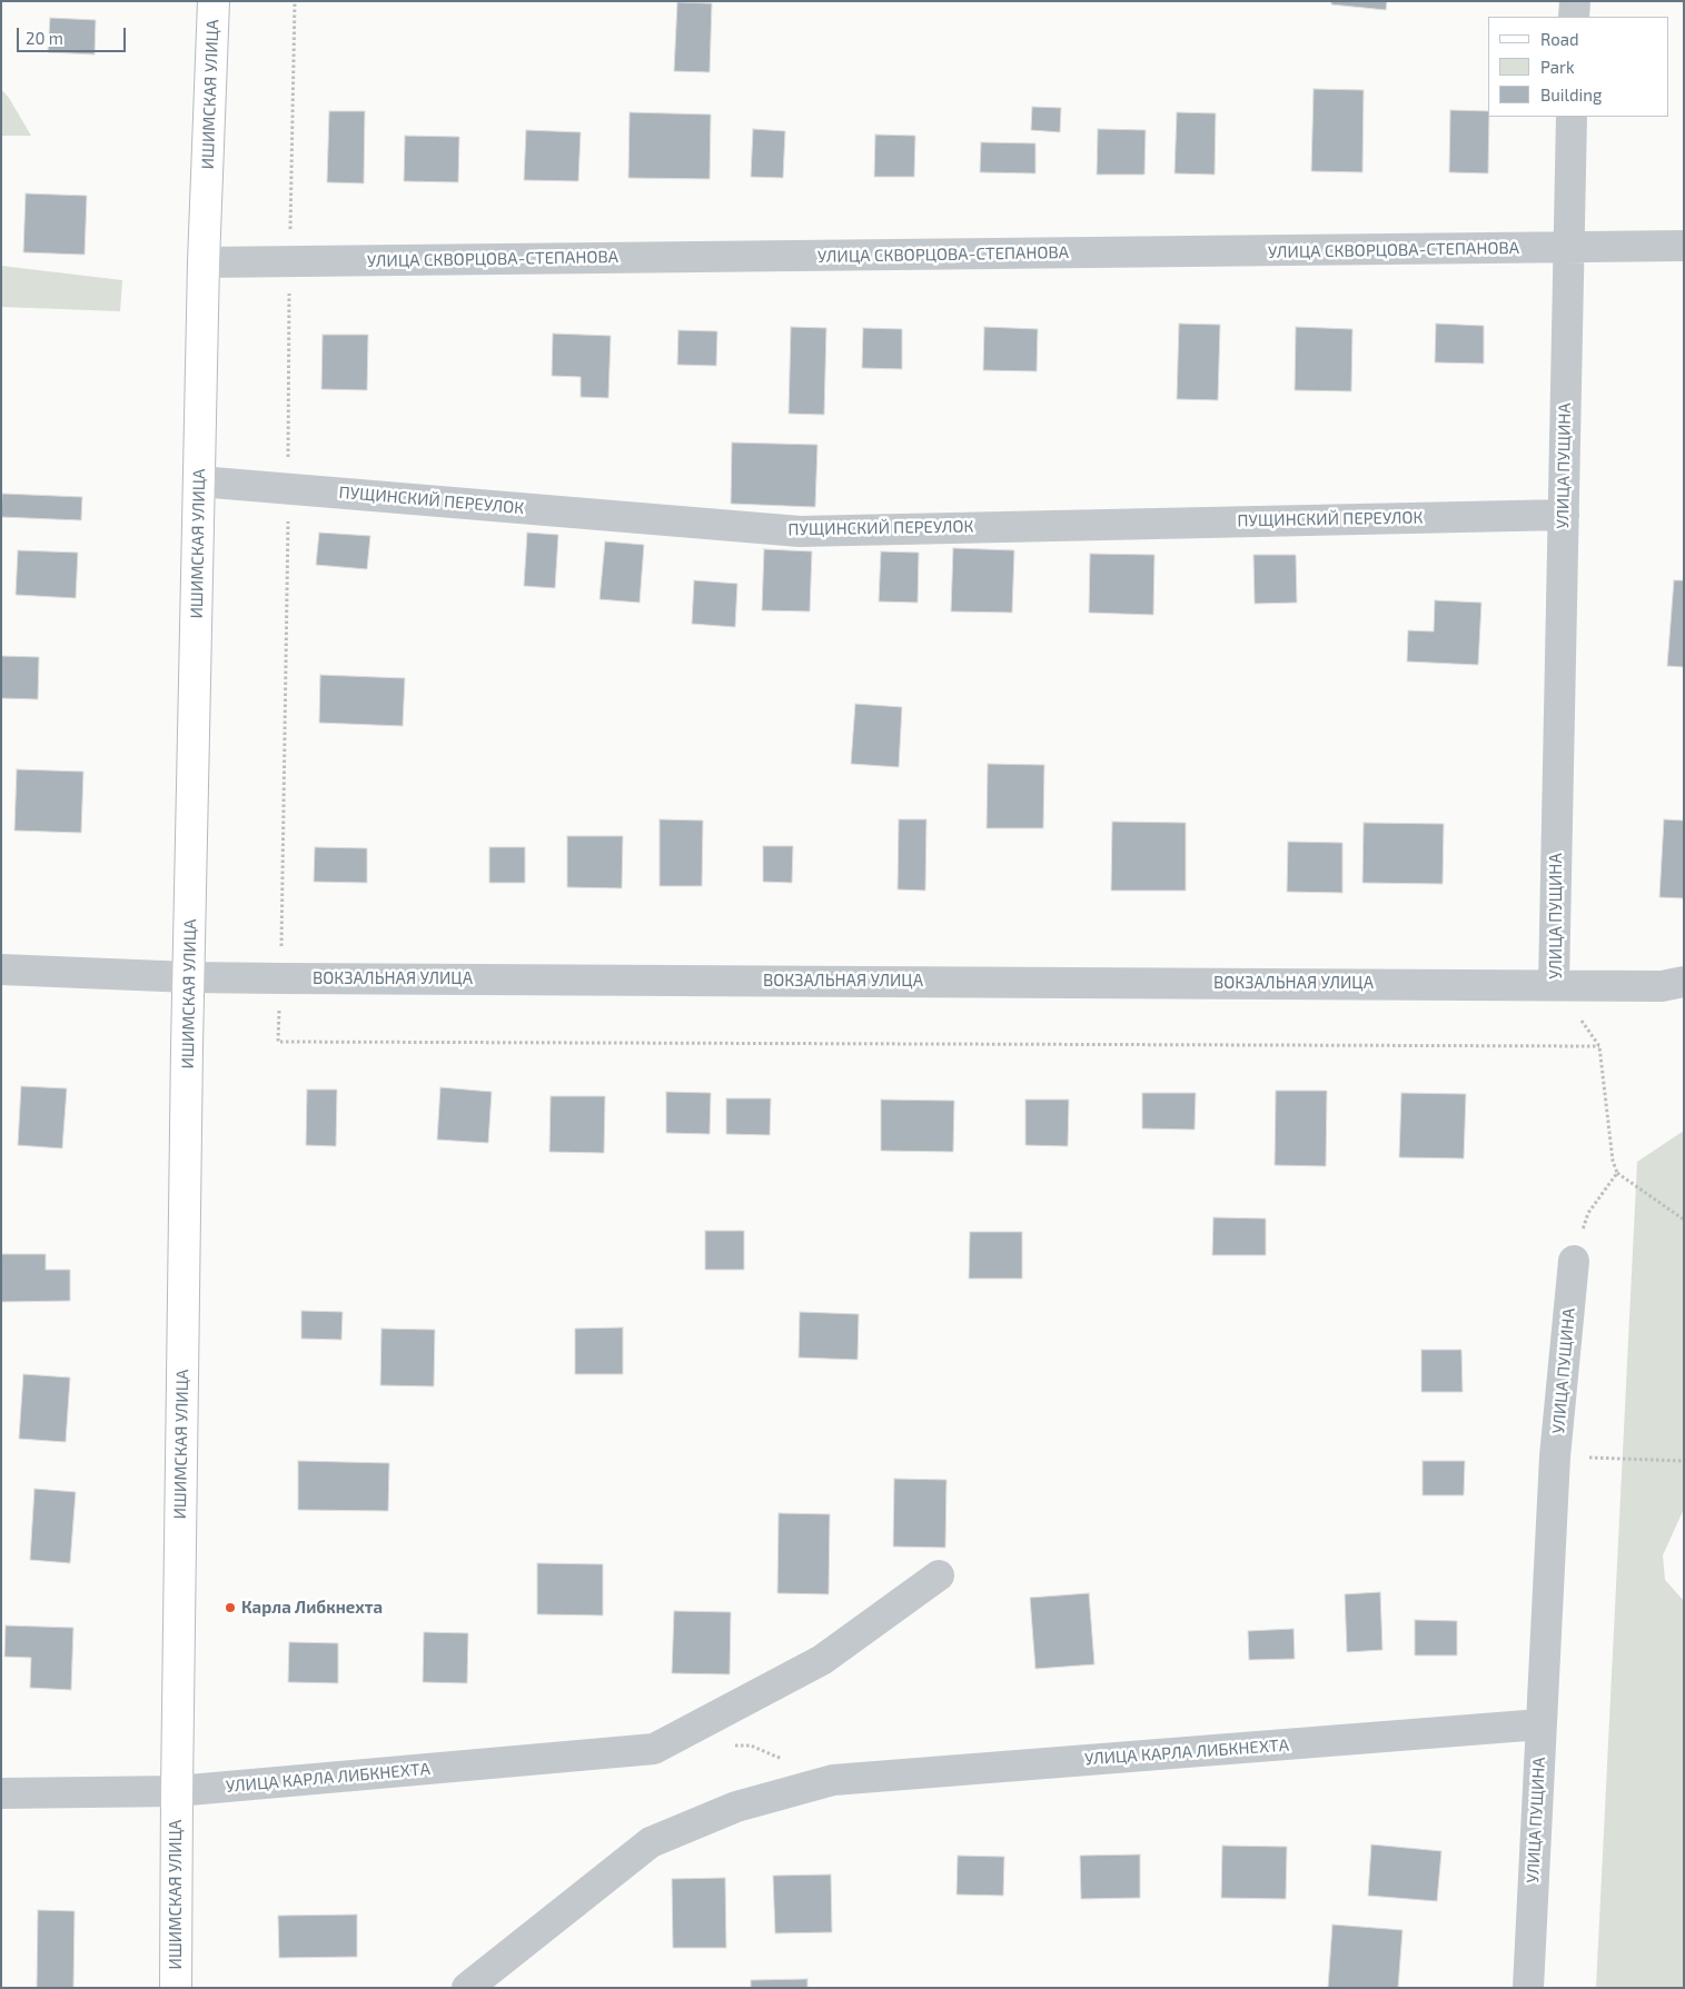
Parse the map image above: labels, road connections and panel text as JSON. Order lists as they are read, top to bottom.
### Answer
{
  "streets": {
    "main road": ["ИШИМСКАЯ УЛИЦА"],
    "street": [
      "УЛИЦА СКВОРЦОВА-СТЕПАНОВА",
      "УЛИЦА ПУЩИНА",
      "ПУЩИНСКИЙ ПЕРЕУЛОК",
      "ВОКЗАЛЬНАЯ УЛИЦА",
      "УЛИЦА КАРЛА ЛИБКНЕХТА"
    ]
  },
  "crossings": [
    ["ИШИМСКАЯ УЛИЦА", "УЛИЦА СКВОРЦОВА-СТЕПАНОВА"],
    ["ИШИМСКАЯ УЛИЦА", "ПУЩИНСКИЙ ПЕРЕУЛОК"],
    ["ИШИМСКАЯ УЛИЦА", "ВОКЗАЛЬНАЯ УЛИЦА"],
    ["ИШИМСКАЯ УЛИЦА", "УЛИЦА КАРЛА ЛИБКНЕХТА"],
    ["УЛИЦА СКВОРЦОВА-СТЕПАНОВА", "УЛИЦА ПУЩИНА"],
    ["УЛИЦА ПУЩИНА", "ПУЩИНСКИЙ ПЕРЕУЛОК"],
    ["УЛИЦА ПУЩИНА", "ВОКЗАЛЬНАЯ УЛИЦА"],
    ["УЛИЦА ПУЩИНА", "УЛИЦА КАРЛА ЛИБКНЕХТА"]
  ],
  "places": ["Карла Либкнехта"],
  "legend": ["Road", "Park", "Building"],
  "scale_bar": "20 m"
}
